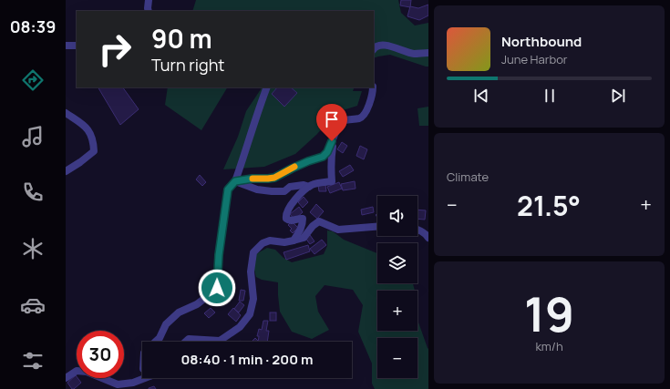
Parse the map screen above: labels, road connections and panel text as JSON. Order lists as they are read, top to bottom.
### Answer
{
  "page": {
    "tabs": "08:39",
    "turn": ["90 m", "Turn right"],
    "song": ["Northbound", "June Harbor"],
    "tile": [
      "Climate",
      ["19", "km/h"]
    ],
    "heat": ["−", "21.5°", "+"],
    "map_buttons": ["+", "−"],
    "limit": "30",
    "trip": "08:40 · 1 min · 200 m"
  }
}
